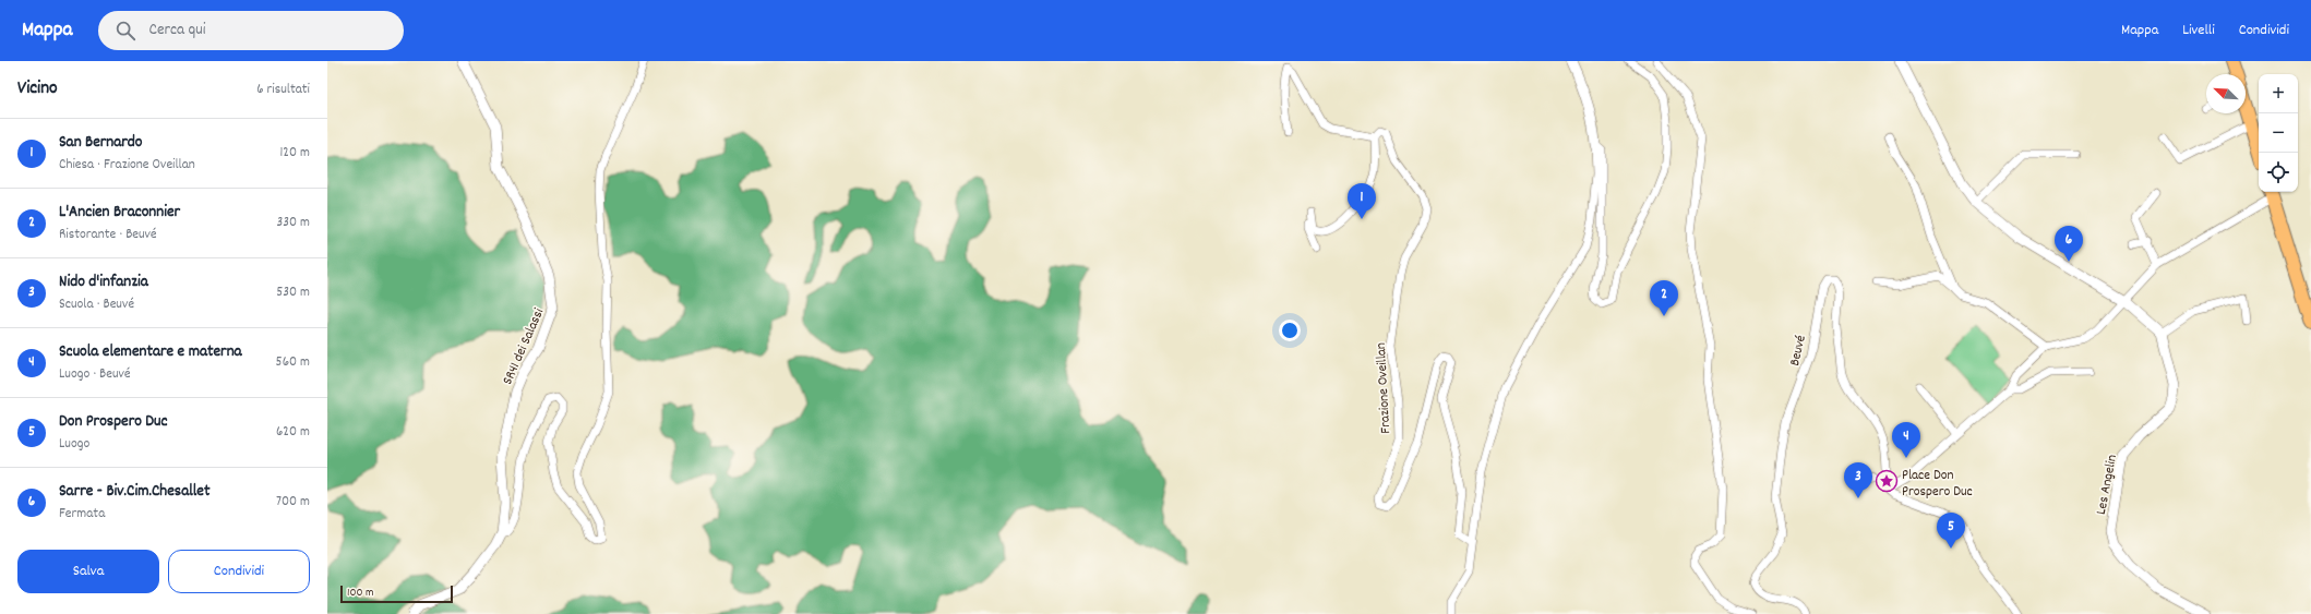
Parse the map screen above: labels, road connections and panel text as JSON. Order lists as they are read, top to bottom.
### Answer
{
  "streets": {
    "street": [
      "SR41 dei Salassi",
      "Beuvé",
      "Frazione Oveillan",
      "Les Angelin"
    ]
  },
  "places": {
    "place": ["Place Don Prospero Duc"]
  },
  "scale_bar": "100 m",
  "north": "top left",
  "page": {
    "header": "Mappa",
    "search": "Cerca qui",
    "nav": ["Mappa", "Livelli", "Condividi"],
    "heading": ["Vicino", "6 risultati"],
    "map_buttons": ["+", "−"],
    "list": [
      {
        "mark": "1",
        "name": "San Bernardo",
        "note": "Chiesa · Frazione Oveillan",
        "value": "120 m"
      },
      {
        "mark": "2",
        "name": "L'Ancien Braconnier",
        "note": "Ristorante · Beuvé",
        "value": "330 m"
      },
      {
        "mark": "3",
        "name": "Nido d'infanzia",
        "note": "Scuola · Beuvé",
        "value": "530 m"
      },
      {
        "mark": "4",
        "name": "Scuola elementare e materna",
        "note": "Luogo · Beuvé",
        "value": "560 m"
      },
      {
        "mark": "5",
        "name": "Don Prospero Duc",
        "note": "Luogo",
        "value": "620 m"
      },
      {
        "mark": "6",
        "name": "Sarre - Biv.Cim.Chesallet",
        "note": "Fermata",
        "value": "700 m"
      }
    ],
    "pins": [
      "1",
      "6",
      "2",
      "4",
      "3",
      "5"
    ],
    "buttons": ["Salva", "Condividi"],
    "scale": "100 m"
  }
}
